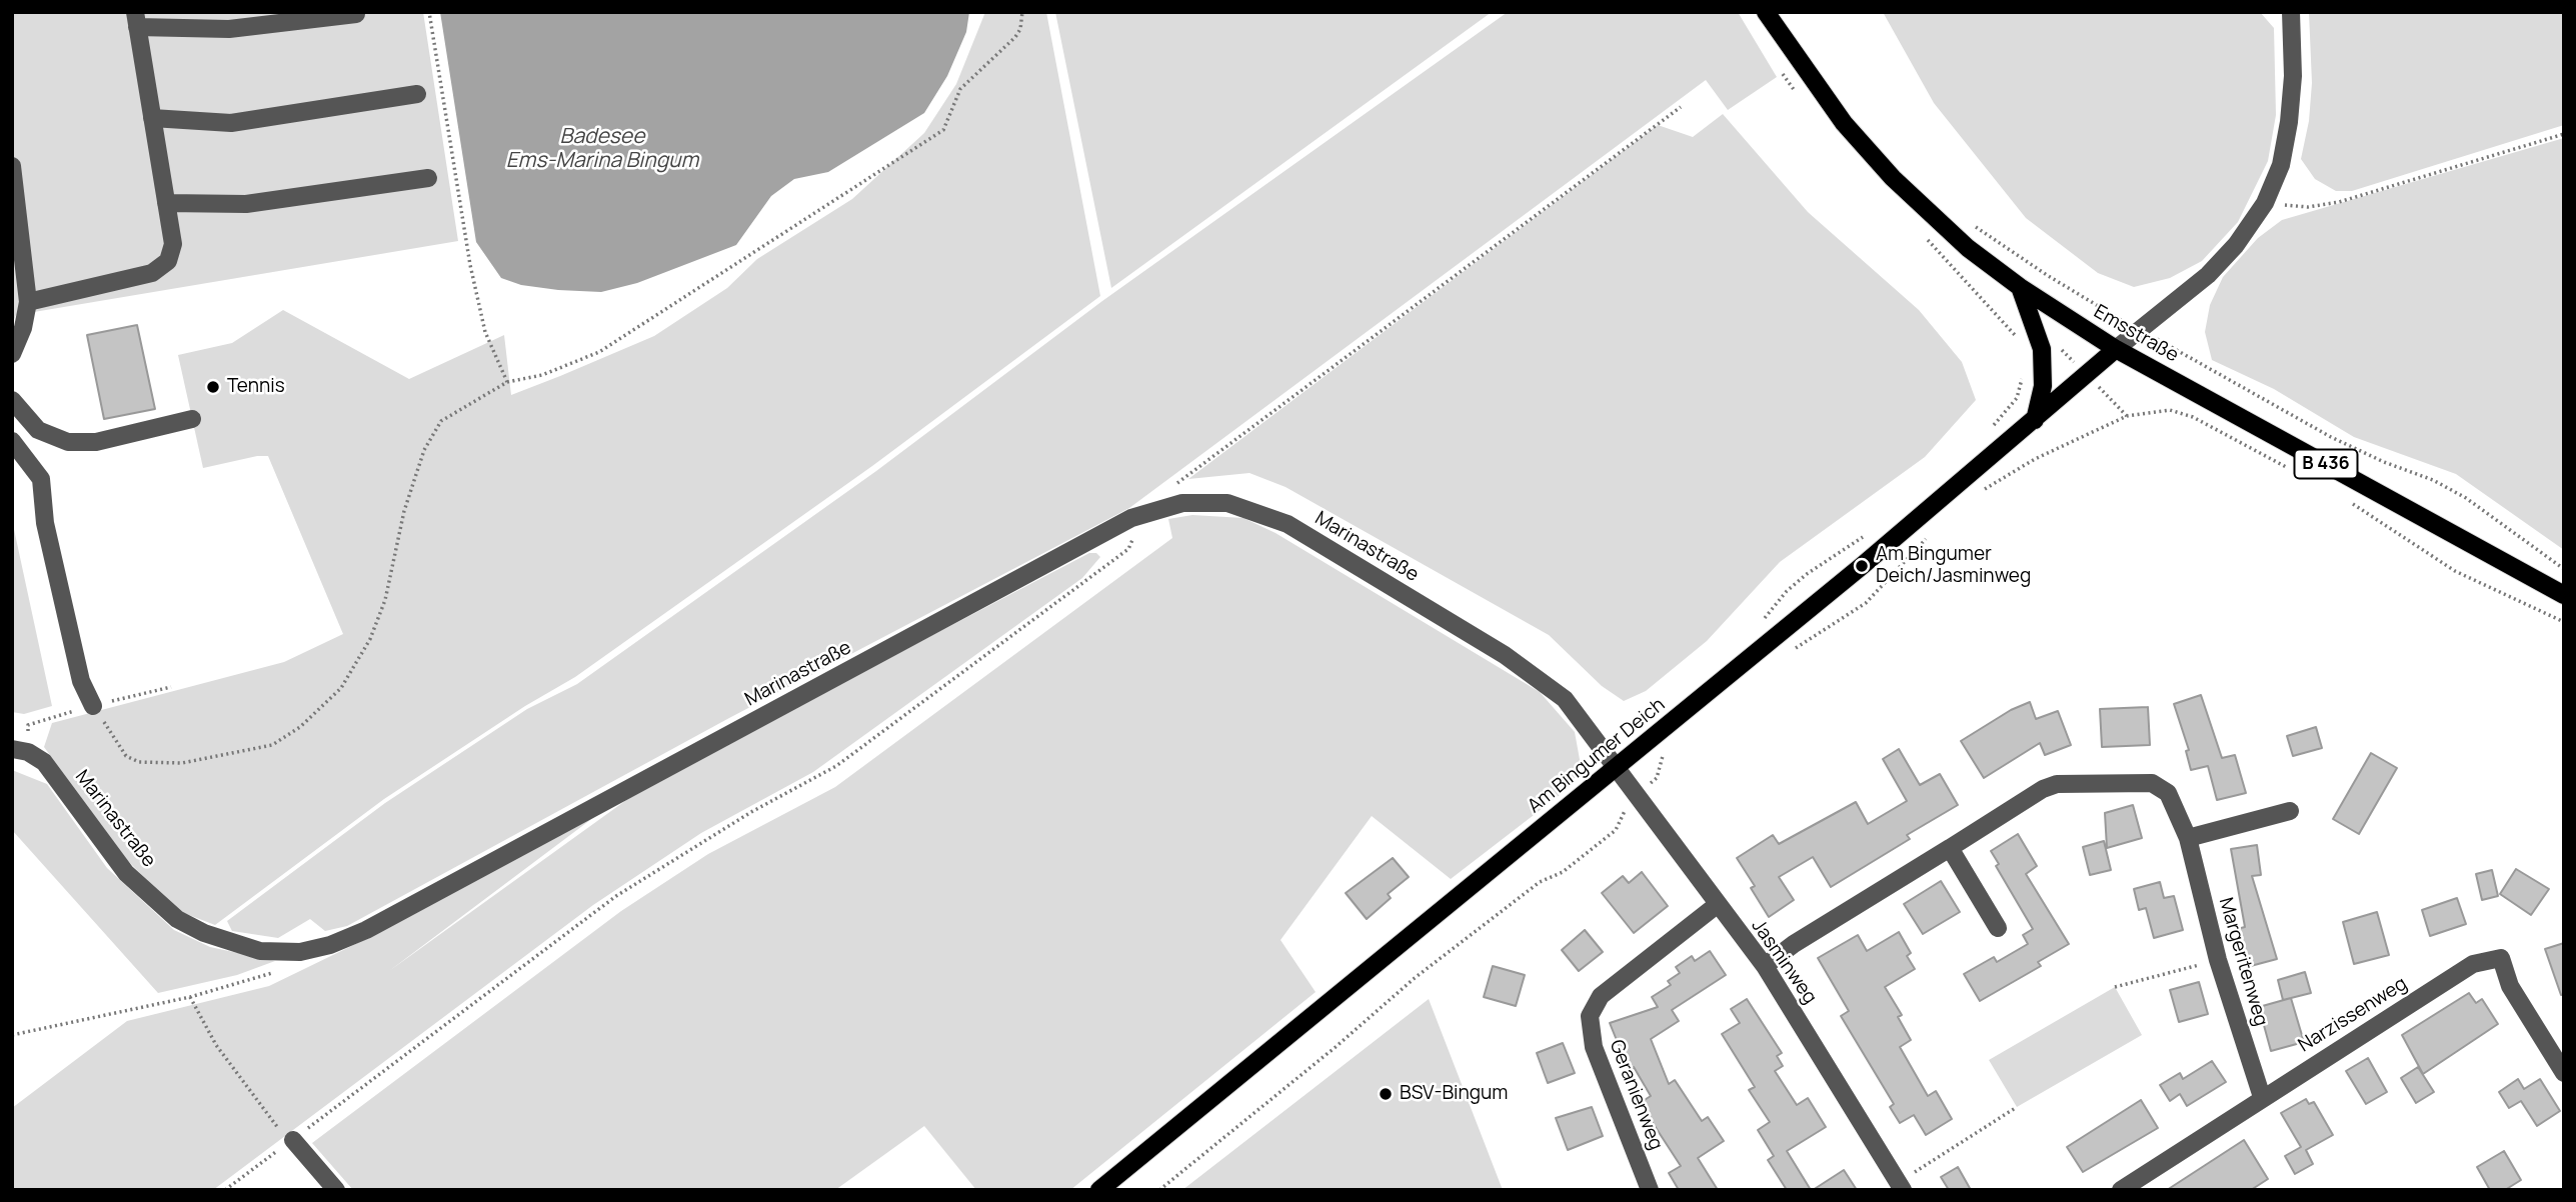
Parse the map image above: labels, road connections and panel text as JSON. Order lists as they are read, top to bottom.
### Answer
{
  "streets": {
    "main road": ["Emsstraße", "B 436", "Am Bingumer Deich"],
    "street": [
      "Marinastraße",
      "Jasminweg",
      "Margeritenweg",
      "Narzissenweg",
      "Geranienweg"
    ]
  },
  "crossings": [
    ["Emsstraße", "Am Bingumer Deich"],
    ["Marinastraße", "Am Bingumer Deich"],
    ["Marinastraße", "Jasminweg"],
    ["Am Bingumer Deich", "Jasminweg"],
    ["Jasminweg", "Margeritenweg"],
    ["Jasminweg", "Geranienweg"],
    ["Margeritenweg", "Narzissenweg"]
  ],
  "water": ["Badesee Ems-Marina Bingum"],
  "places": ["Tennis", "Am Bingumer Deich/Jasminweg", "BSV-Bingum"]
}
